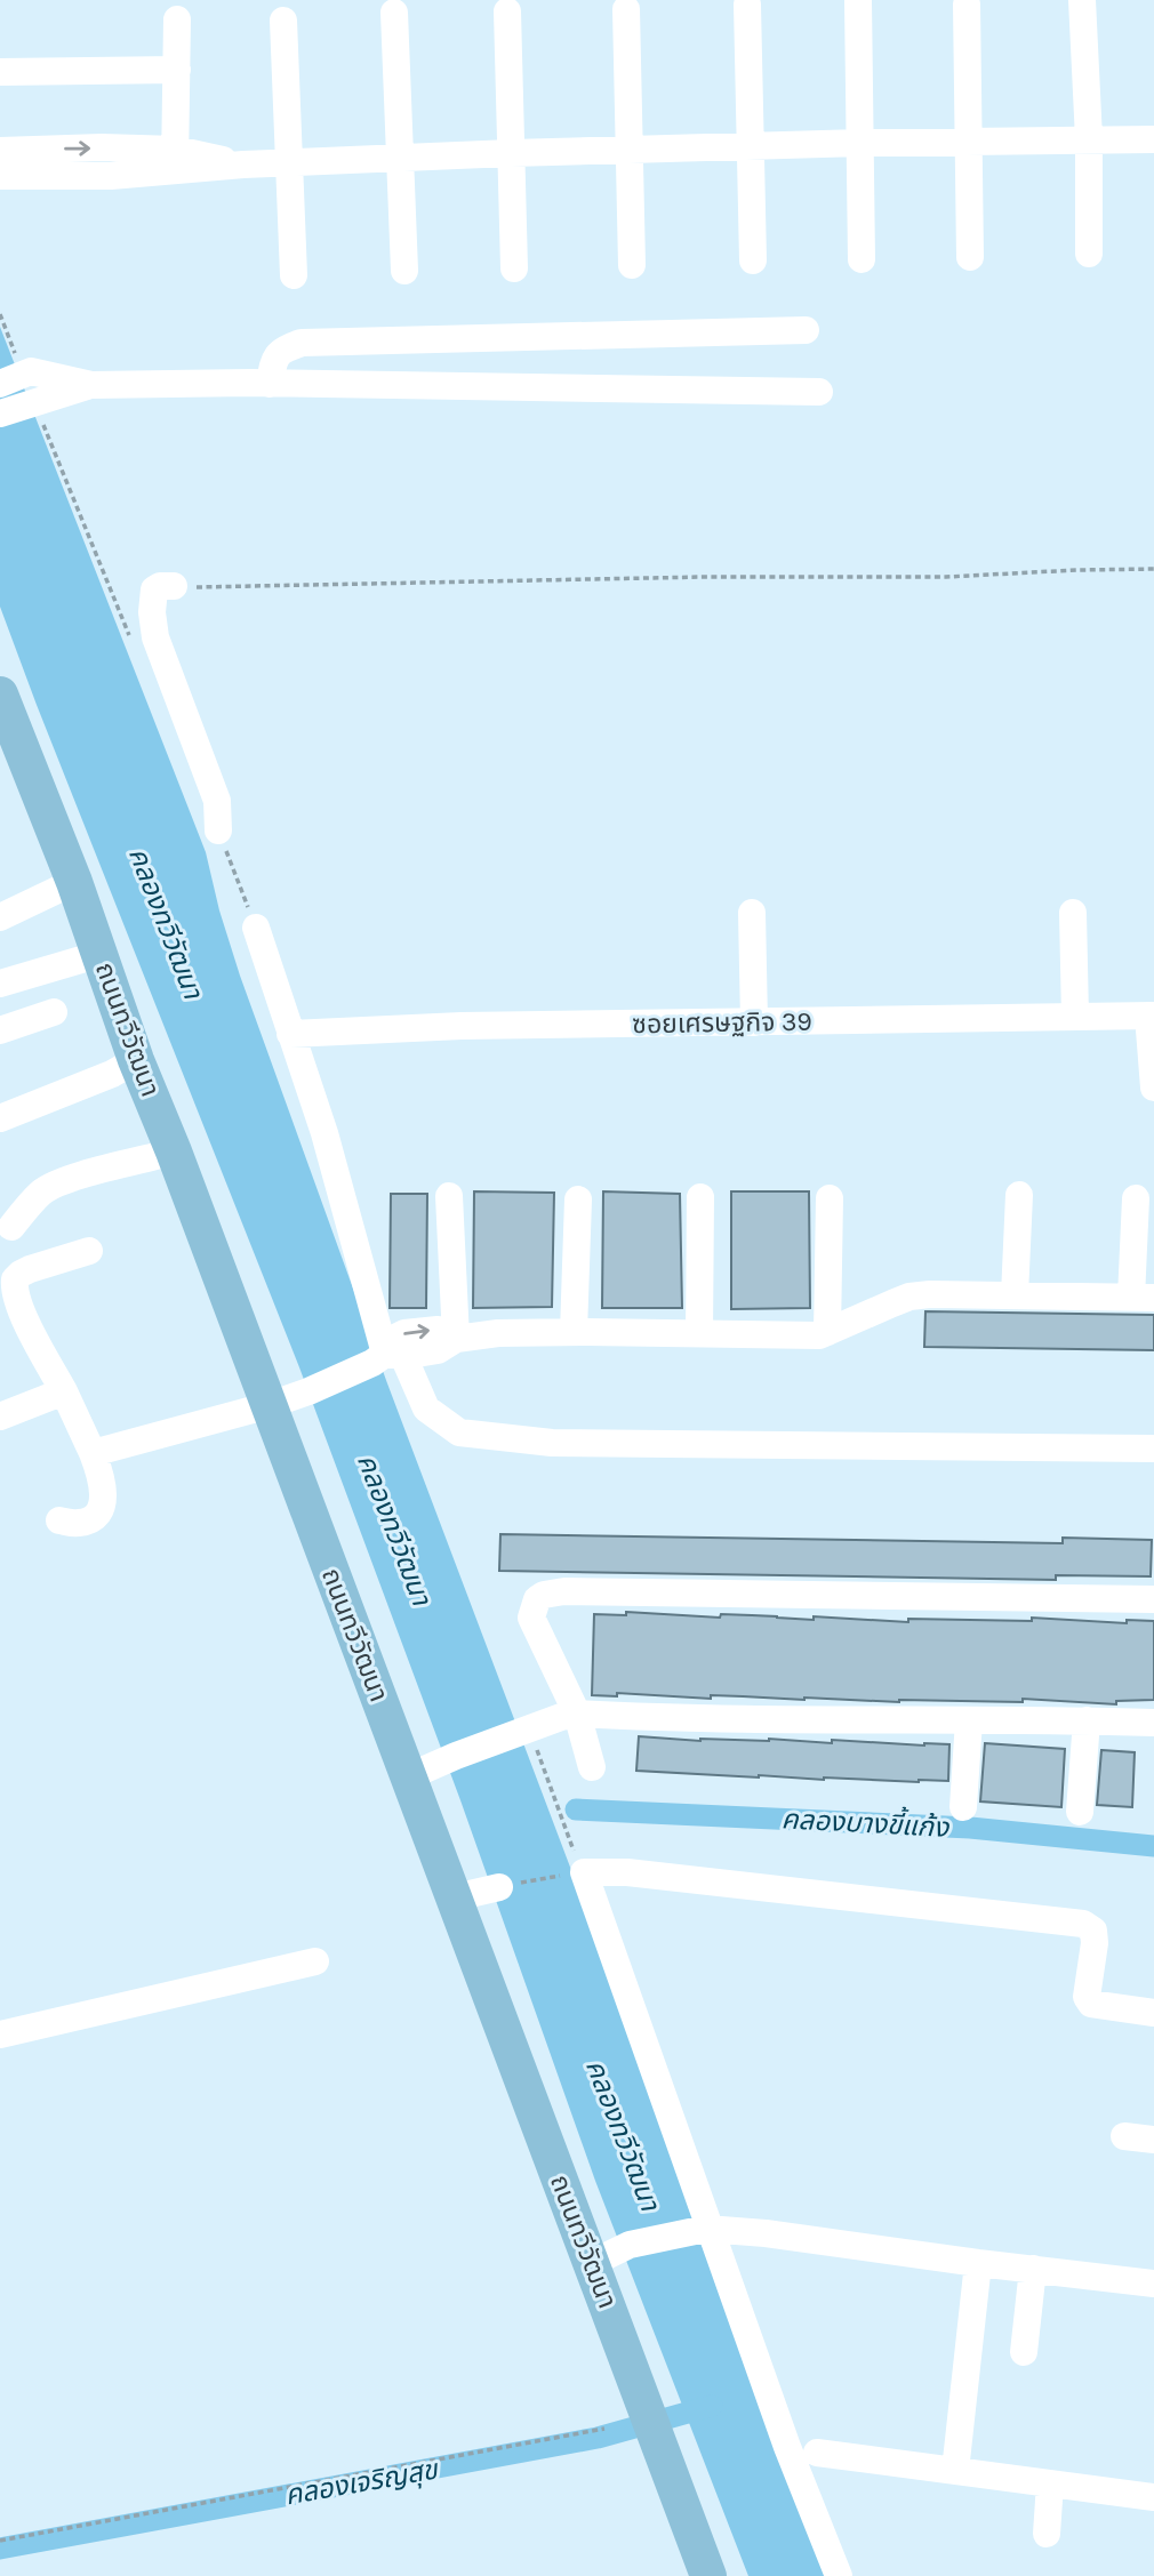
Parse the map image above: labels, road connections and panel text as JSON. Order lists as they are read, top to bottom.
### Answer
{
  "streets": {
    "main road": ["ถนนทวีวัฒนา"],
    "street": ["ซอยเศรษฐกิจ 39"]
  },
  "water": ["คลองทวีวัฒนา", "คลองบางขี้แก้ง", "คลองเจริญสุข"]
}
